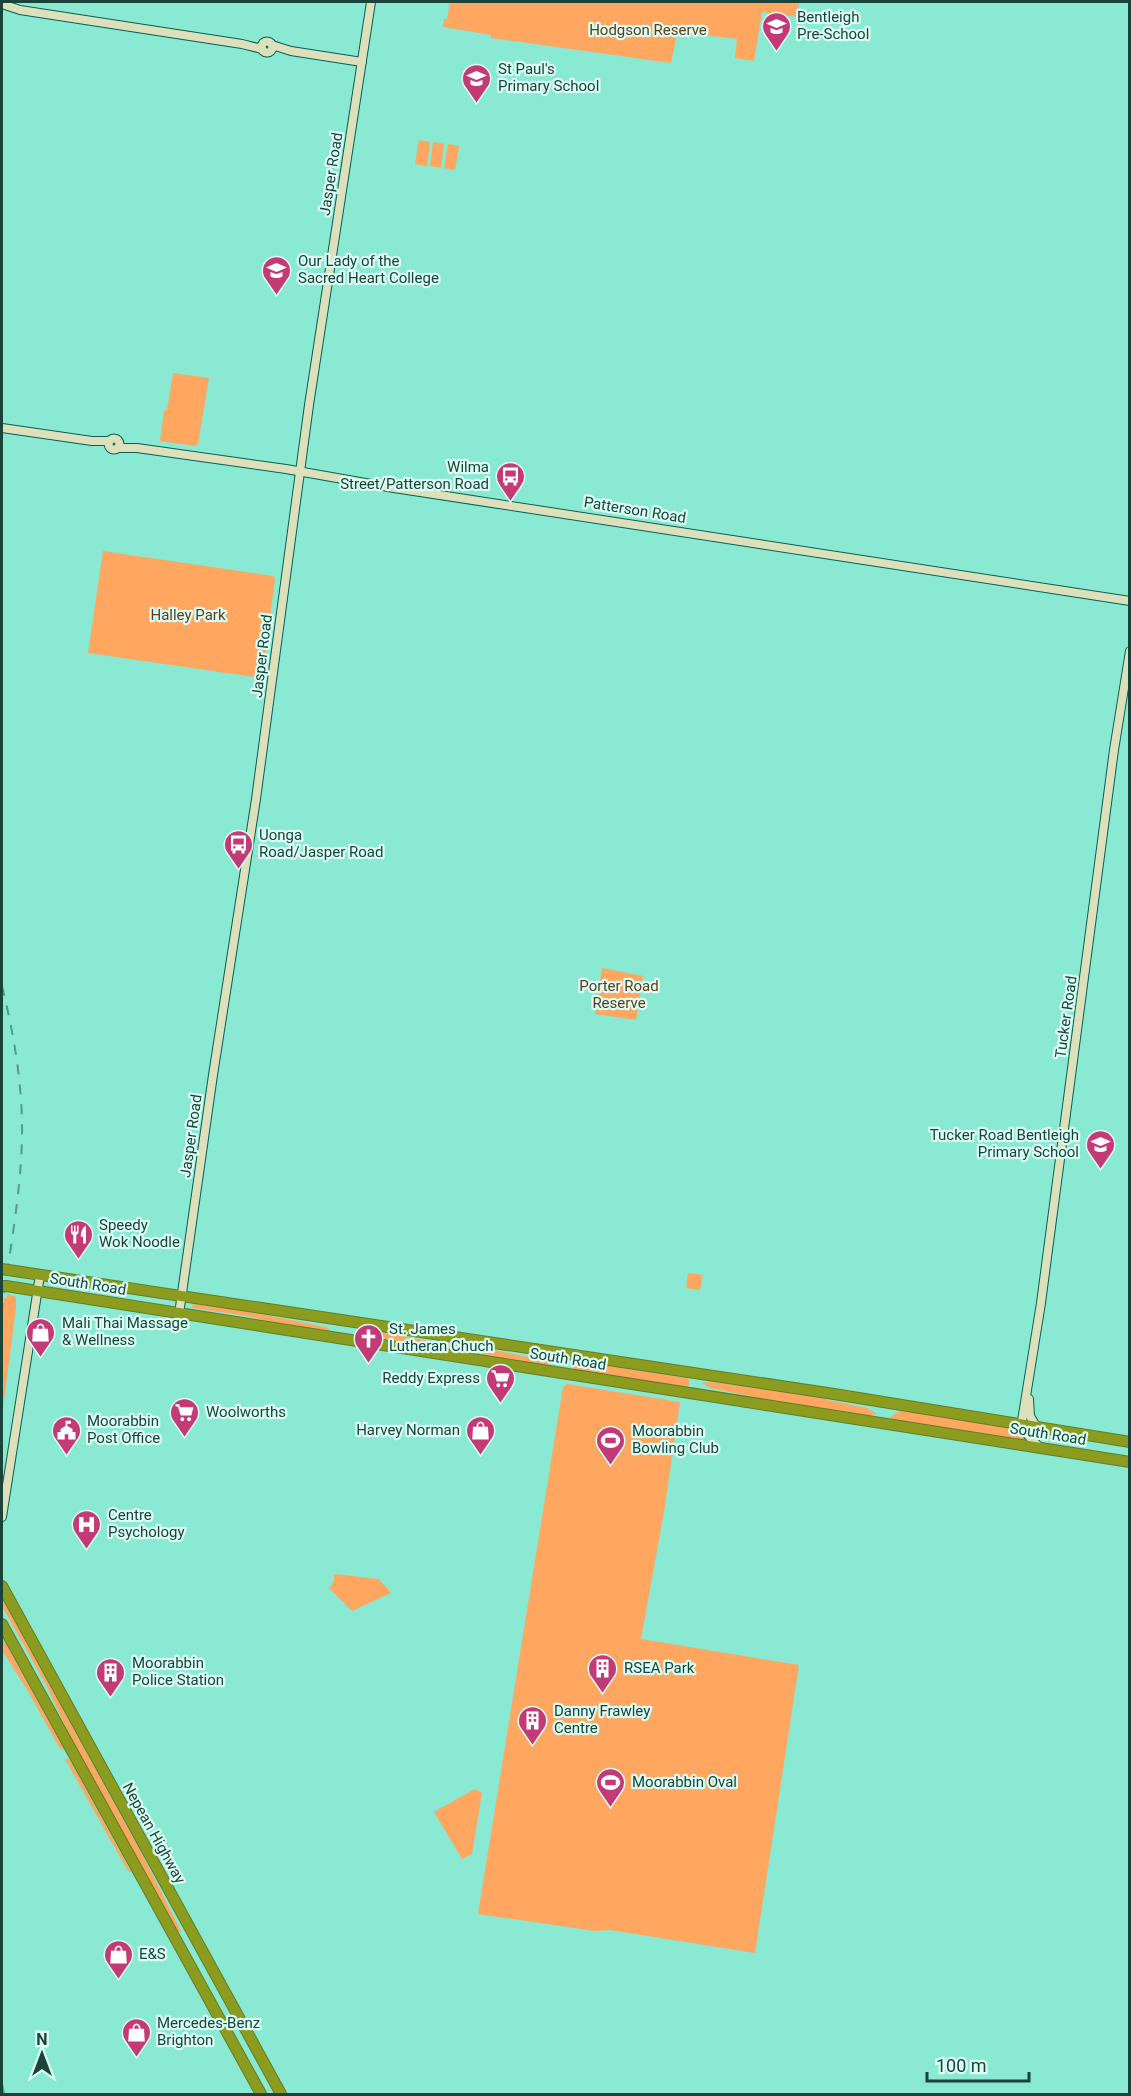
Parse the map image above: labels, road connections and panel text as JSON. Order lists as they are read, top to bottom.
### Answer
{
  "streets": {
    "highway": ["South Road", "Nepean Highway"],
    "street": ["Jasper Road", "Patterson Road", "Tucker Road"]
  },
  "crossings": [
    ["Jasper Road", "Patterson Road"],
    ["Jasper Road", "South Road"],
    ["Tucker Road", "South Road"]
  ],
  "parks": ["Hodgson Reserve", "Halley Park", "Porter Road Reserve"],
  "places": {
    "school or university": [
      "Bentleigh Pre-School",
      "St Paul's Primary School",
      "Our Lady of the Sacred Heart College",
      "Tucker Road Bentleigh Primary School"
    ],
    "bus stop": ["Wilma Street/Patterson Road", "Uonga Road/Jasper Road"],
    "restaurant": ["Speedy Wok Noodle"],
    "shop": [
      "Mali Thai Massage & Wellness",
      "Harvey Norman",
      "E&S",
      "Mercedes-Benz Brighton"
    ],
    "church": ["St. James Lutheran Chuch"],
    "supermarket": ["Reddy Express", "Woolworths"],
    "public building": ["Moorabbin Post Office"],
    "sports": ["Moorabbin Bowling Club", "Moorabbin Oval"],
    "hospital": ["Centre Psychology"],
    "building": ["RSEA Park", "Moorabbin Police Station", "Danny Frawley Centre"]
  },
  "scale_bar": "100 m",
  "north": "top"
}
